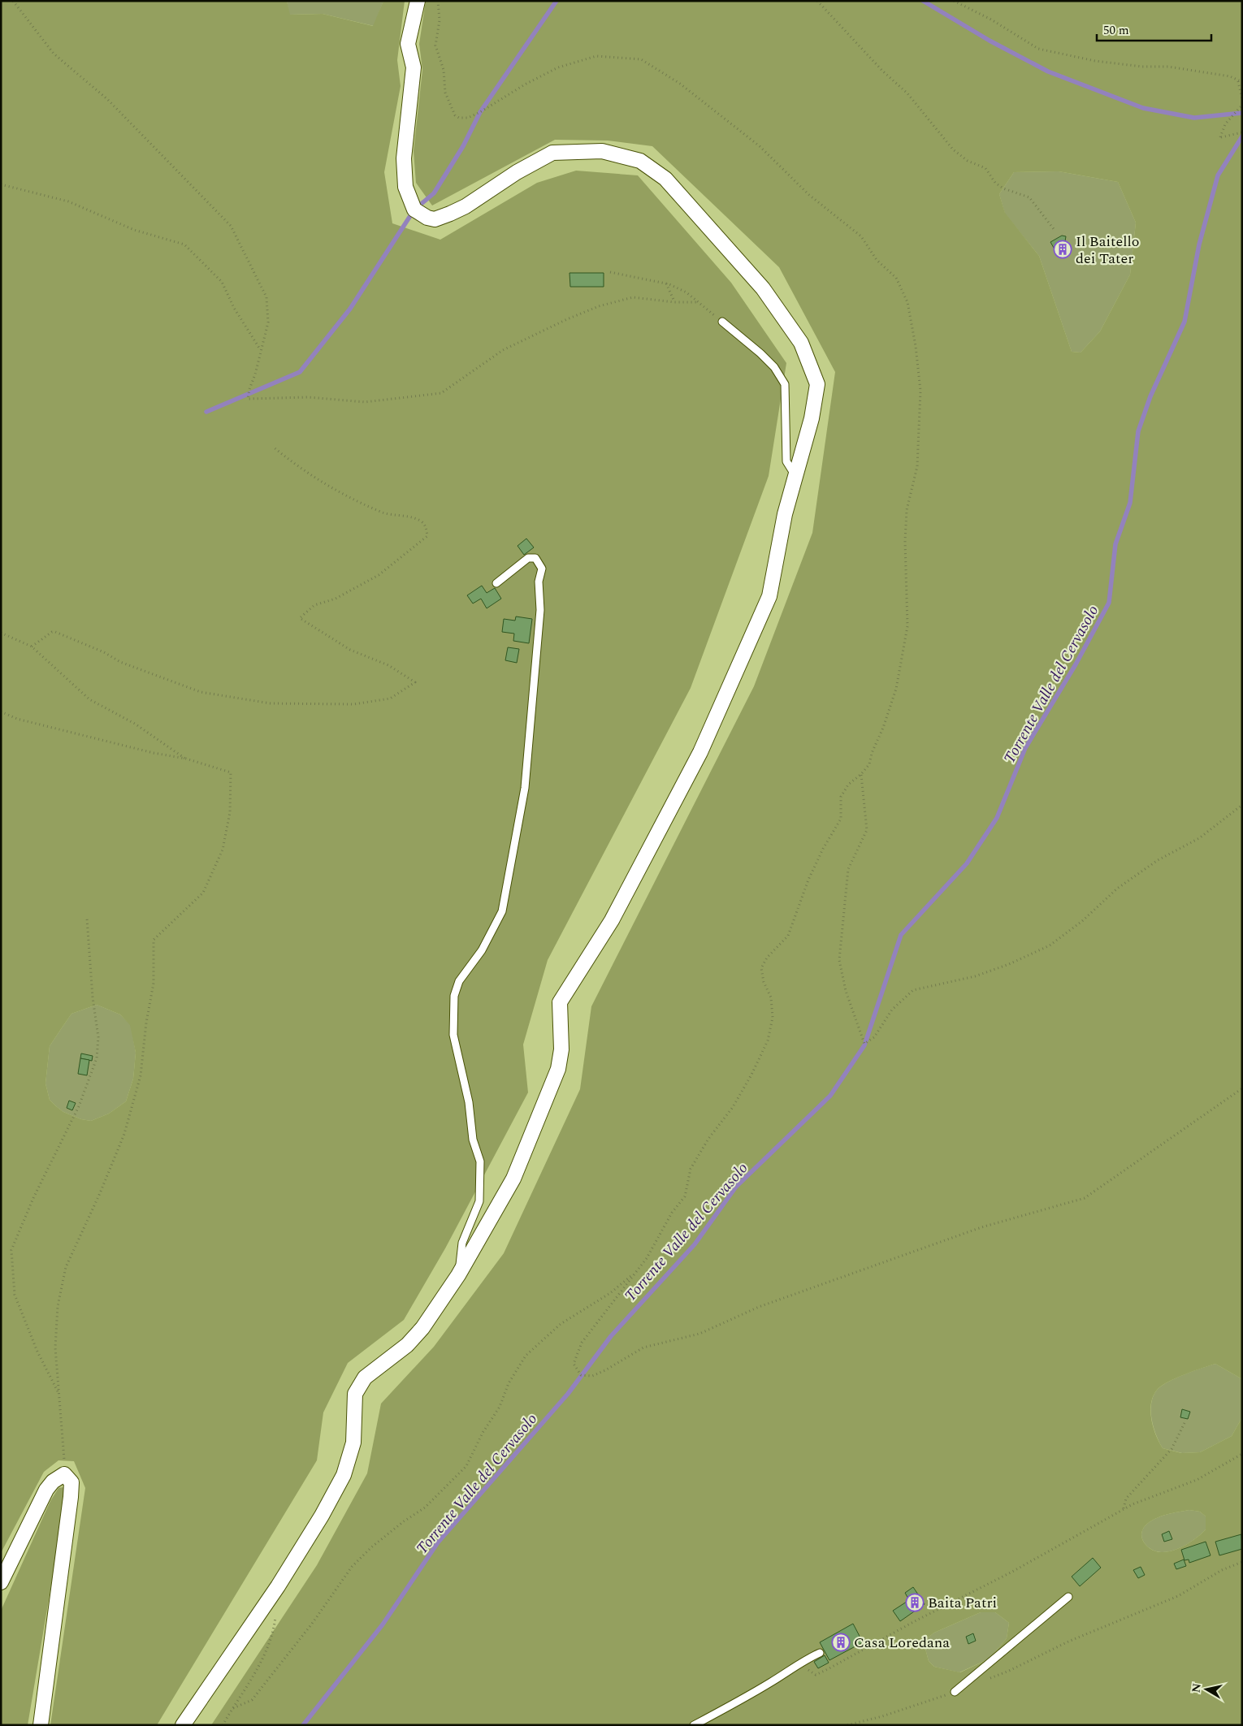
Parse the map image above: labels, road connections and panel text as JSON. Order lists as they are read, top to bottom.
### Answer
{
  "water": ["Torrente Valle del Cervasolo"],
  "places": {
    "building": ["Il Baitello dei Tater", "Baita Patri", "Casa Loredana"]
  },
  "scale_bar": "50 m",
  "north": "left"
}
